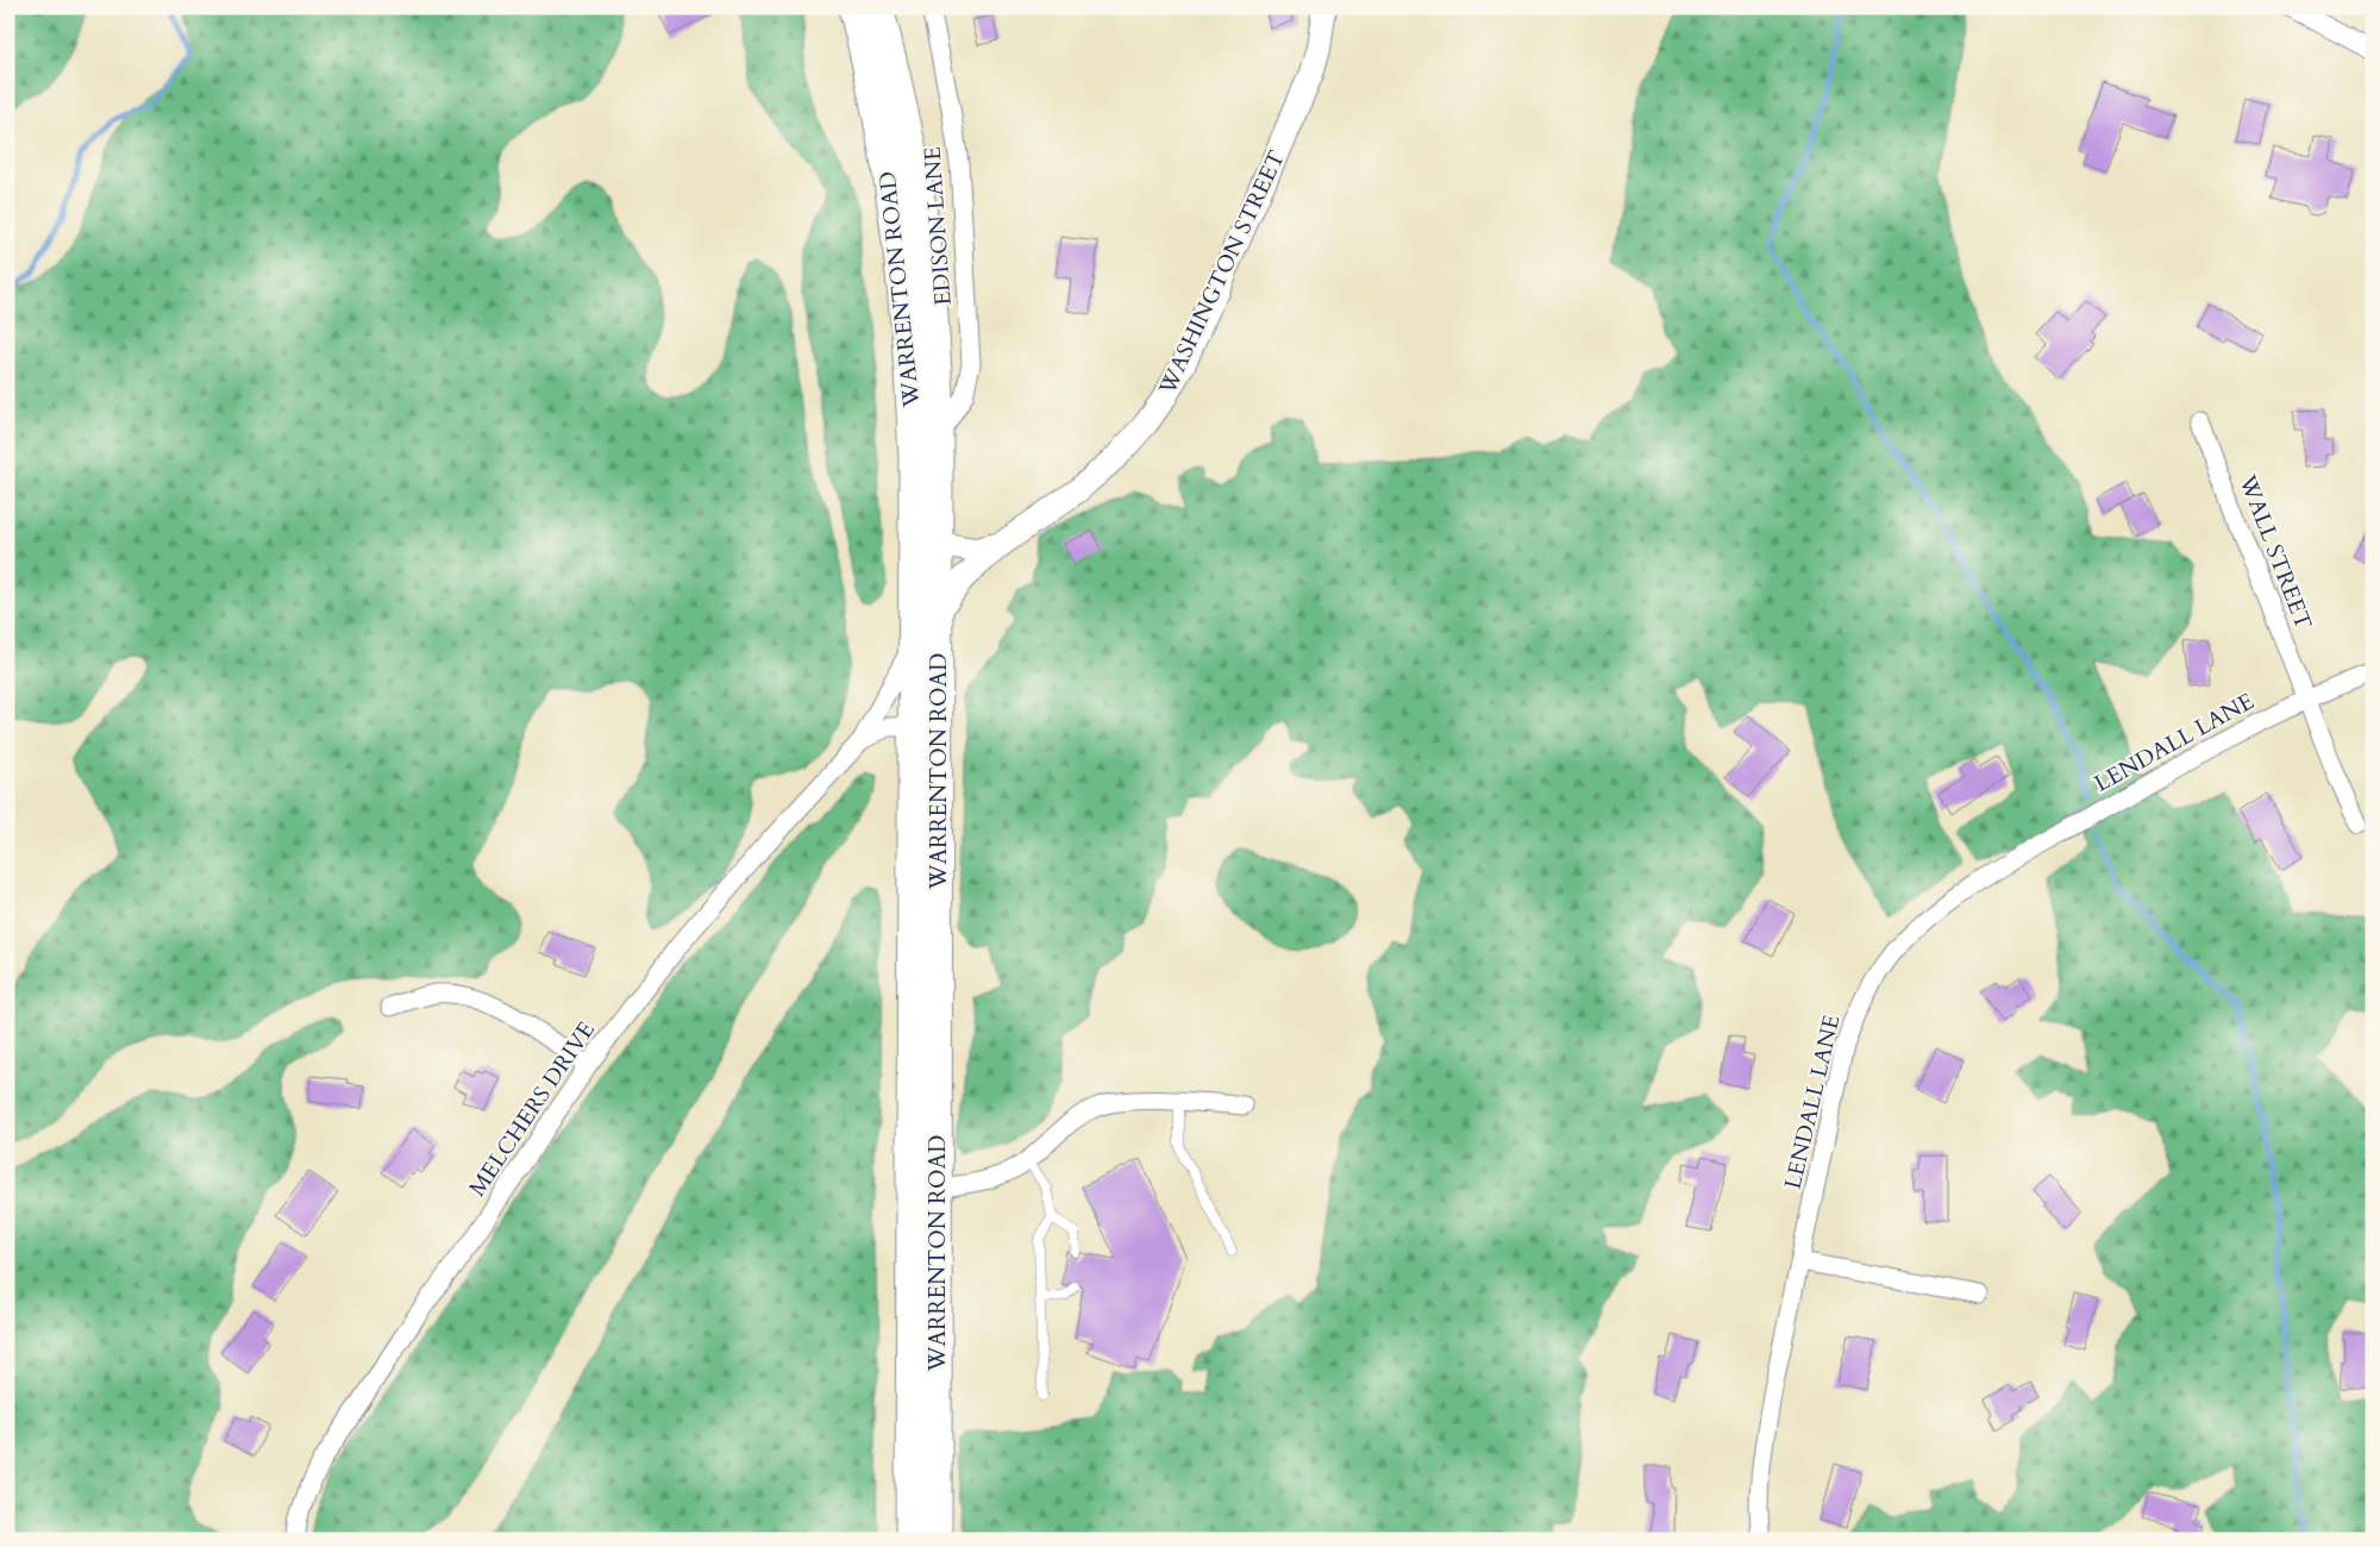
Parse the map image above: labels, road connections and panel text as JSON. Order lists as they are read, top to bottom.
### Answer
{
  "streets": {
    "main road": ["WARRENTON ROAD"],
    "street": [
      "EDISON LANE",
      "WASHINGTON STREET",
      "WALL STREET",
      "LENDALL LANE",
      "MELCHERS DRIVE"
    ]
  },
  "crossings": [
    ["EDISON LANE", "WARRENTON ROAD"],
    ["WASHINGTON STREET", "WARRENTON ROAD"],
    ["WARRENTON ROAD", "MELCHERS DRIVE"],
    ["WALL STREET", "LENDALL LANE"]
  ]
}
